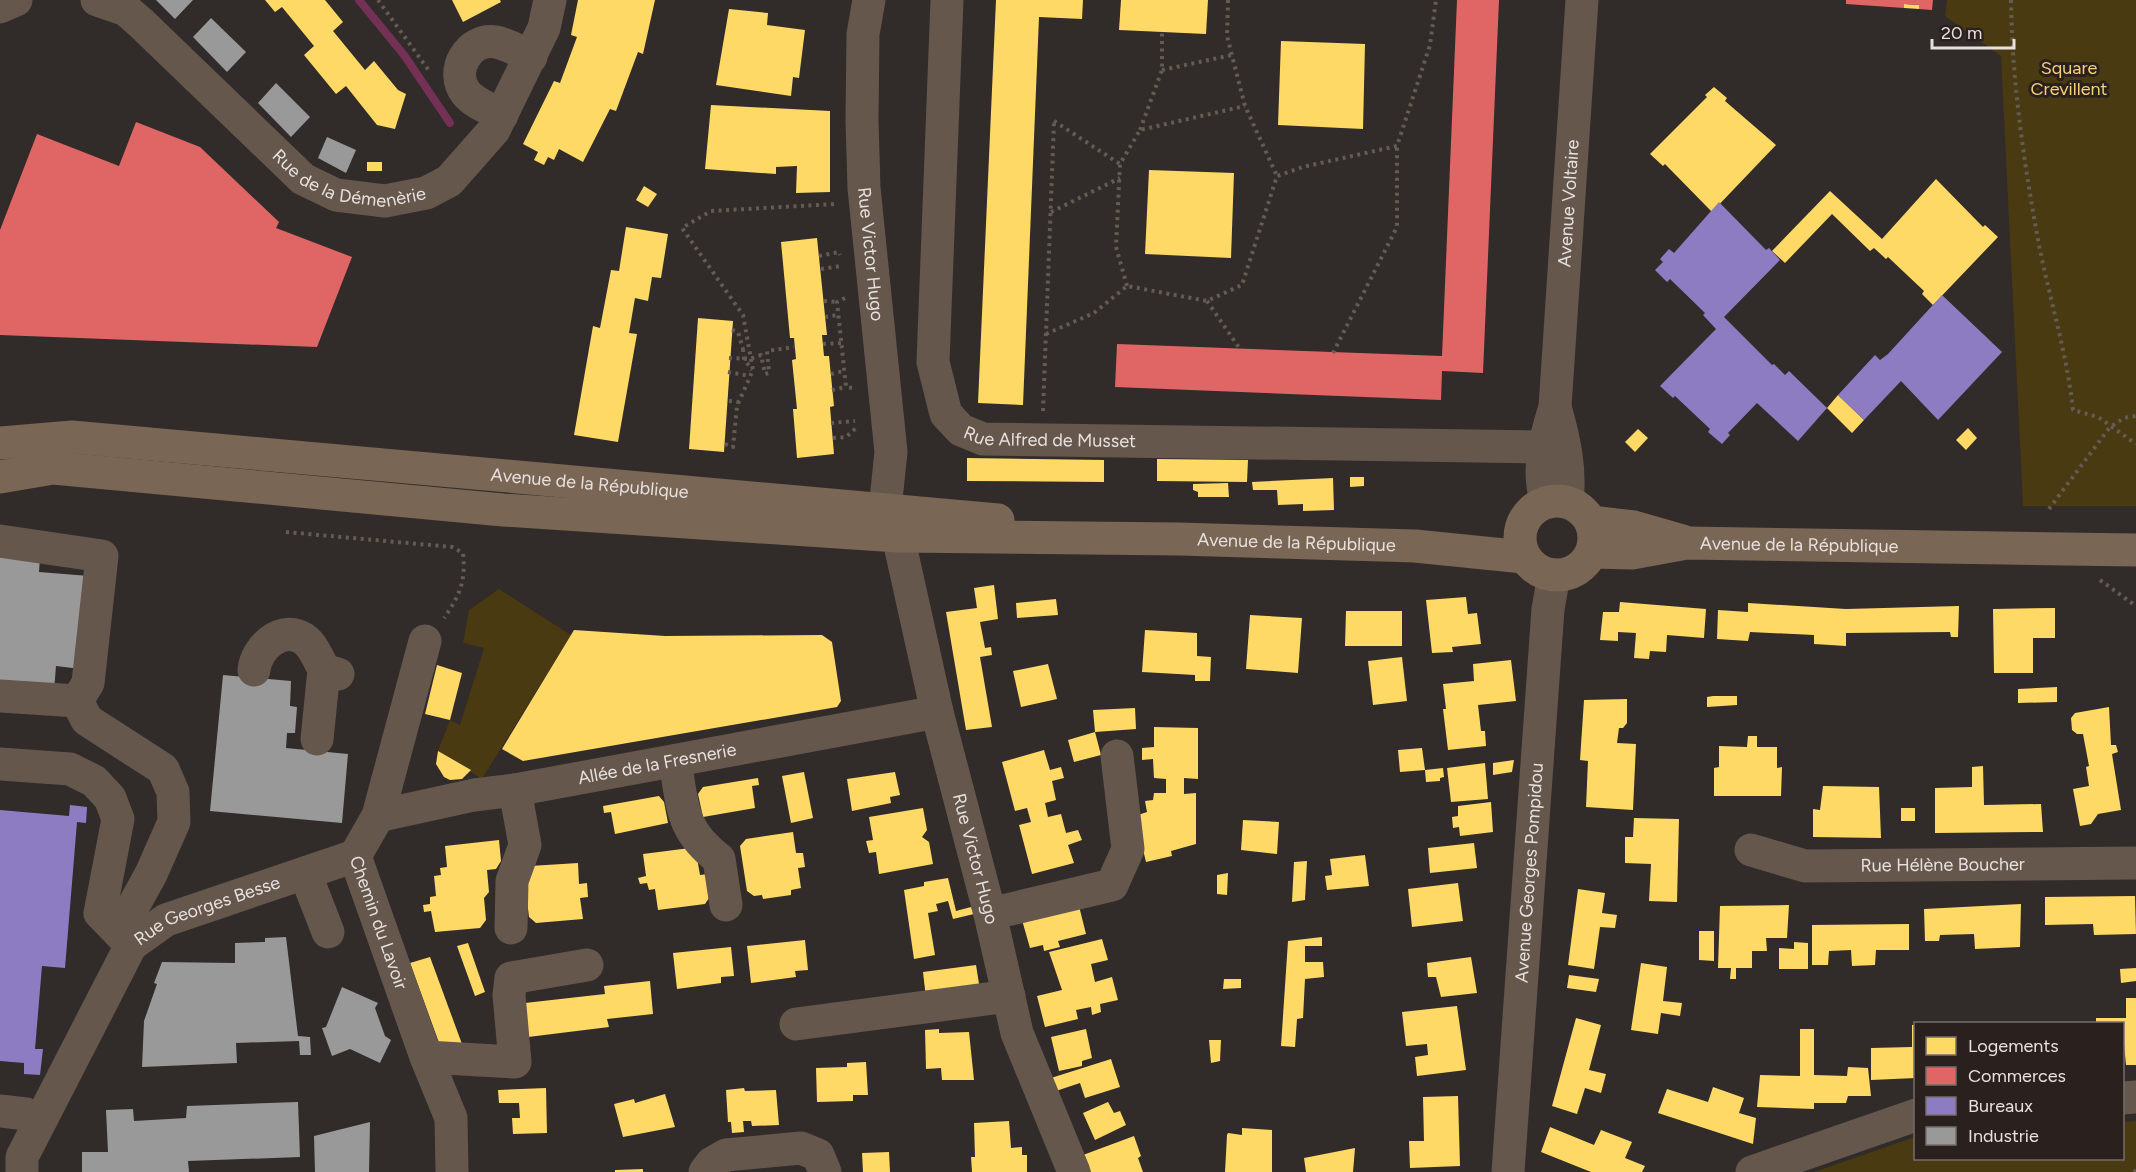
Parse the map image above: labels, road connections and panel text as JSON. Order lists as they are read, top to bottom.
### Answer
{
  "streets": {
    "main road": ["Avenue de la République"],
    "street": [
      "Rue de la Démenèrie",
      "Avenue Voltaire",
      "Rue Victor Hugo",
      "Rue Alfred de Musset",
      "Allée de la Fresnerie",
      "Rue Hélène Boucher",
      "Avenue Georges Pompidou",
      "Rue Georges Besse",
      "Chemin du Lavoir"
    ]
  },
  "crossings": [
    ["Avenue Voltaire", "Rue Alfred de Musset"],
    ["Avenue Voltaire", "Avenue de la République"],
    ["Rue Victor Hugo", "Avenue de la République"],
    ["Rue Victor Hugo", "Allée de la Fresnerie"],
    ["Allée de la Fresnerie", "Chemin du Lavoir"],
    ["Rue Georges Besse", "Chemin du Lavoir"]
  ],
  "parks": ["Square Crevillent"],
  "legend": [
    "Logements",
    "Commerces",
    "Bureaux",
    "Industrie"
  ],
  "scale_bar": "20 m"
}
